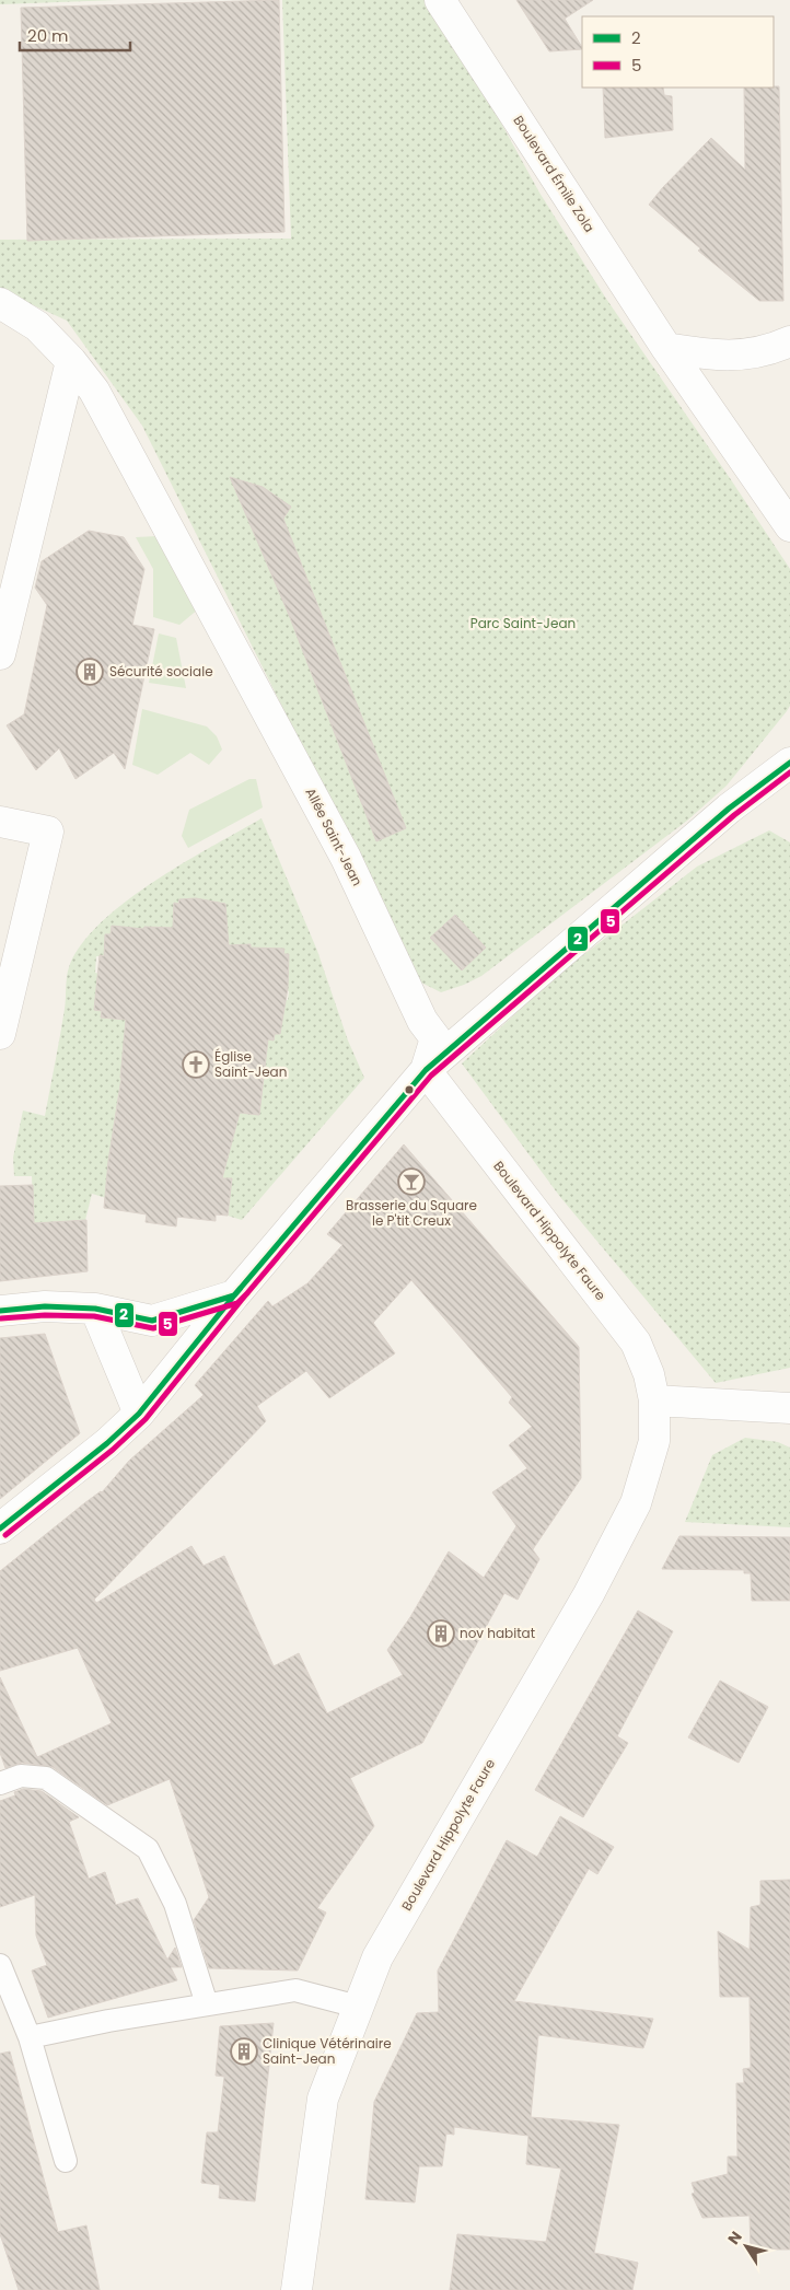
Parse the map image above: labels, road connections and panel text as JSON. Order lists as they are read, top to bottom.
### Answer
{
  "streets": {
    "street": ["Boulevard Émile Zola", "Allée Saint-Jean", "Boulevard Hippolyte Faure"]
  },
  "crossings": [
    ["Allée Saint-Jean", "Boulevard Hippolyte Faure"]
  ],
  "parks": ["Parc Saint-Jean"],
  "places": {
    "building": ["Sécurité sociale", "nov habitat", "Clinique Vétérinaire Saint-Jean"],
    "church": ["Église Saint-Jean"],
    "bar": ["Brasserie du Square le P'tit Creux"]
  },
  "lines": ["transit line 2", "transit line 5"],
  "legend": ["2", "5"],
  "scale_bar": "20 m",
  "north": "top left"
}
